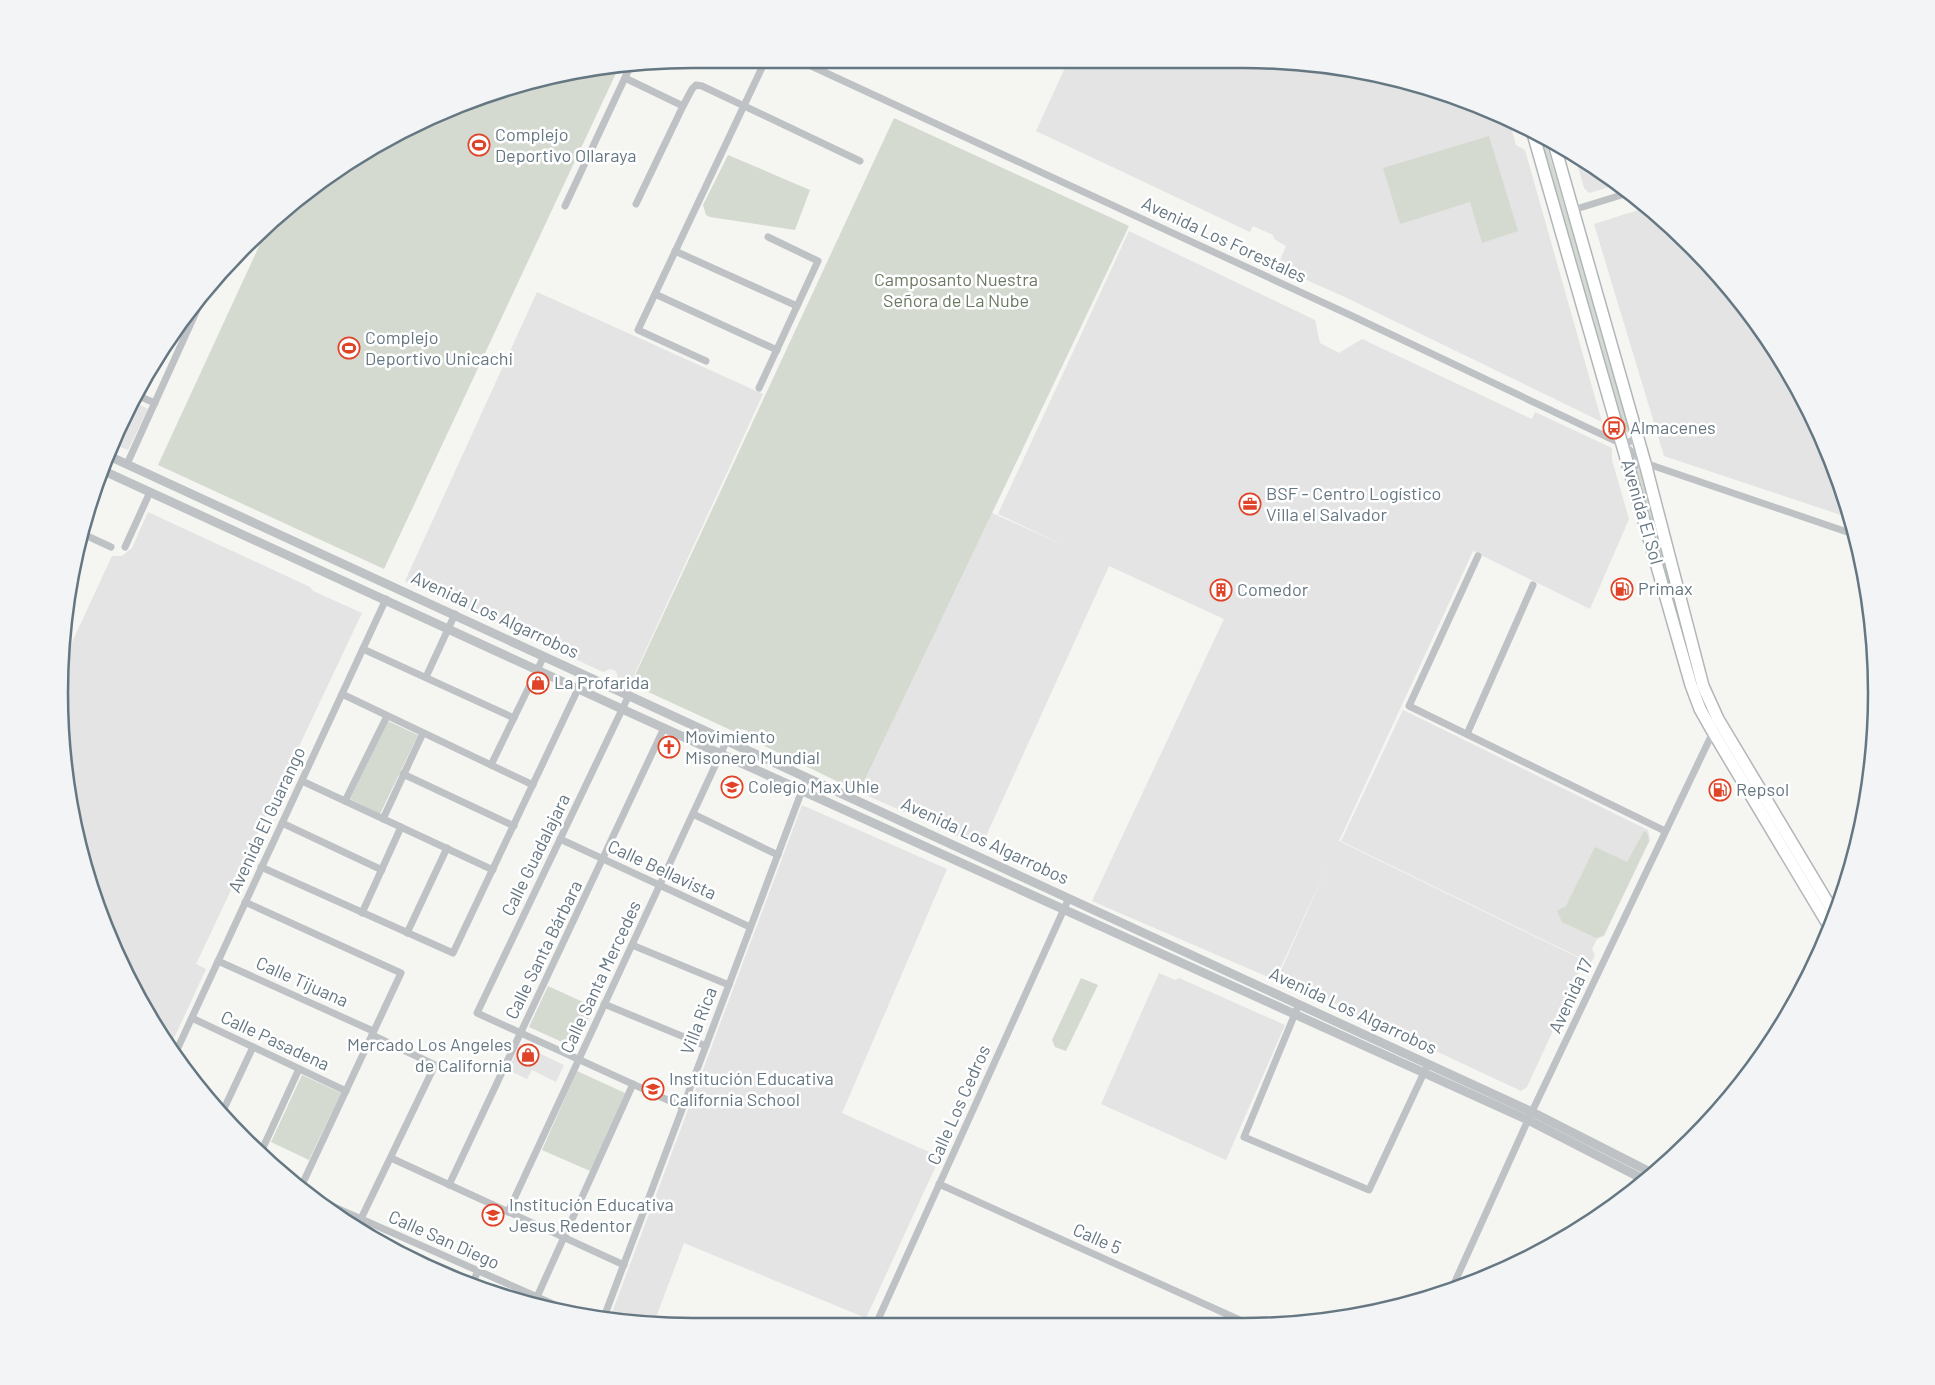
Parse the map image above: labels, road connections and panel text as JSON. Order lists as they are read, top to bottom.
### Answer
{
  "streets": {
    "main road": ["Avenida El Sol"],
    "street": [
      "Avenida Los Forestales",
      "Avenida Los Algarrobos",
      "Avenida El Guarango",
      "Calle Guadalajara",
      "Calle Bellavista",
      "Calle Santa Bárbara",
      "Calle Santa Mercedes",
      "Calle Tijuana",
      "Avenida 17",
      "Villa Rica",
      "Calle Pasadena",
      "Calle Los Cedros",
      "Calle 5",
      "Calle San Diego"
    ]
  },
  "crossings": [
    ["Avenida Los Forestales", "Avenida El Sol"],
    ["Avenida El Sol", "Avenida 17"],
    ["Avenida Los Algarrobos", "Avenida El Guarango"],
    ["Avenida Los Algarrobos", "Calle Guadalajara"],
    ["Avenida Los Algarrobos", "Calle Santa Bárbara"],
    ["Avenida Los Algarrobos", "Calle Santa Mercedes"],
    ["Avenida Los Algarrobos", "Avenida 17"],
    ["Avenida Los Algarrobos", "Villa Rica"],
    ["Avenida Los Algarrobos", "Calle Los Cedros"],
    ["Avenida El Guarango", "Calle Tijuana"],
    ["Avenida El Guarango", "Calle Pasadena"],
    ["Calle Guadalajara", "Calle Bellavista"],
    ["Calle Guadalajara", "Calle Santa Bárbara"],
    ["Calle Bellavista", "Calle Santa Bárbara"],
    ["Calle Bellavista", "Calle Santa Mercedes"],
    ["Calle Bellavista", "Villa Rica"],
    ["Calle Los Cedros", "Calle 5"]
  ],
  "parks": ["Camposanto Nuestra Señora de La Nube"],
  "places": {
    "sports": ["Complejo Deportivo Ollaraya", "Complejo Deportivo Unicachi"],
    "bus stop": ["Almacenes"],
    "office": ["BSF - Centro Logístico Villa el Salvador"],
    "fuel station": ["Primax", "Repsol"],
    "building": ["Comedor"],
    "shop": ["La Profarida", "Mercado Los Angeles de California"],
    "church": ["Movimiento Misonero Mundial"],
    "school or university": ["Colegio Max Uhle", "Institución Educativa California School", "Institución Educativa Jesus Redentor"]
  }
}
